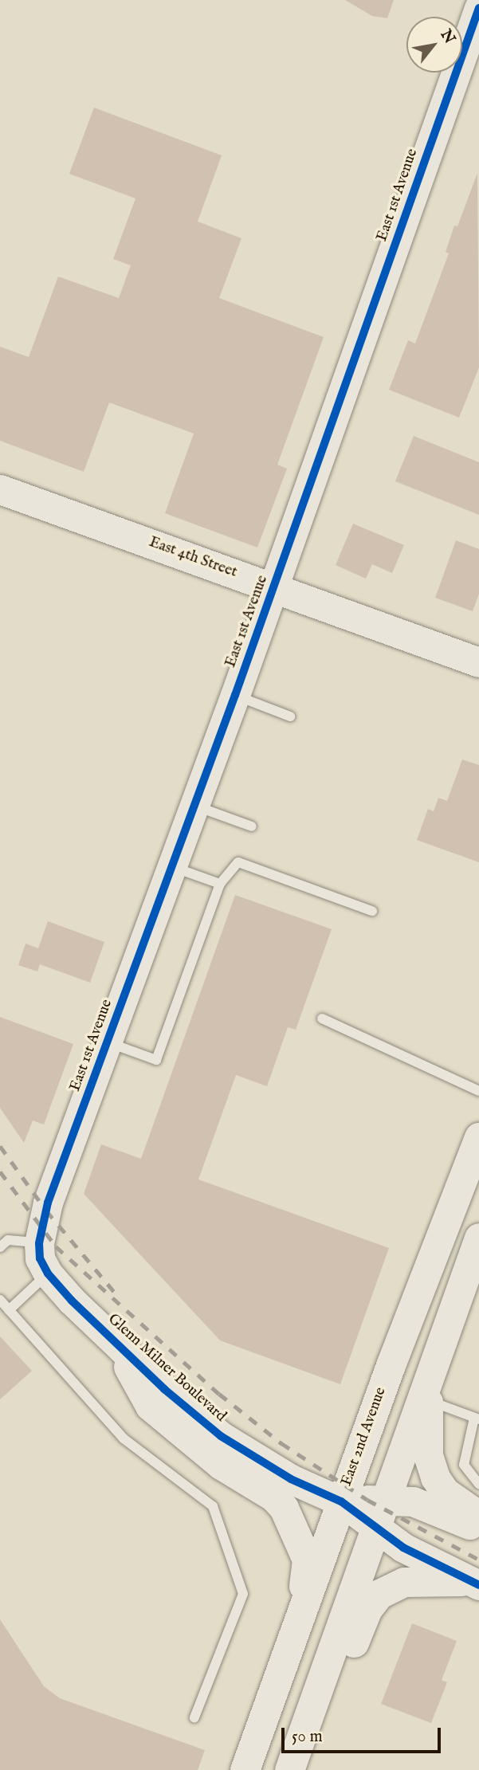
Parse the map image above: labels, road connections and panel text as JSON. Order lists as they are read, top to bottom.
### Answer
{
  "streets": {
    "street": [
      "East 1st Avenue",
      "East 4th Street",
      "Glenn Milner Boulevard",
      "East 2nd Avenue"
    ]
  },
  "crossings": [
    ["East 1st Avenue", "East 4th Street"],
    ["East 1st Avenue", "Glenn Milner Boulevard"],
    ["Glenn Milner Boulevard", "East 2nd Avenue"]
  ],
  "scale_bar": "50 m",
  "north": "top right"
}
